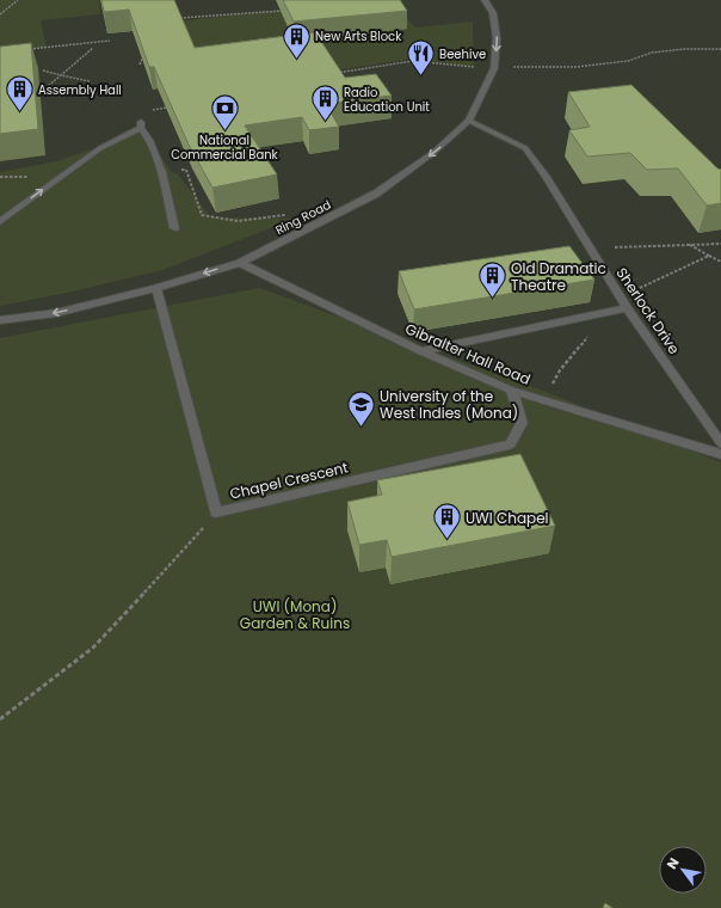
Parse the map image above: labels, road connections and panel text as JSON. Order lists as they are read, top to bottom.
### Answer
{
  "streets": {
    "street": [
      "Ring Road",
      "Sherlock Drive",
      "Gibralter Hall Road",
      "Chapel Crescent"
    ]
  },
  "crossings": [
    ["Ring Road", "Sherlock Drive"],
    ["Ring Road", "Gibralter Hall Road"],
    ["Ring Road", "Chapel Crescent"],
    ["Gibralter Hall Road", "Chapel Crescent"]
  ],
  "one_way": ["Ring Road"],
  "parks": ["UWI (Mona) Garden & Ruins"],
  "places": {
    "building": [
      "New Arts Block",
      "Assembly Hall",
      "Radio Education Unit",
      "Old Dramatic Theatre",
      "UWI Chapel"
    ],
    "restaurant": ["Beehive"],
    "bank": ["National Commercial Bank"],
    "school or university": ["University of the West Indies (Mona)"]
  },
  "north": "top left"
}
